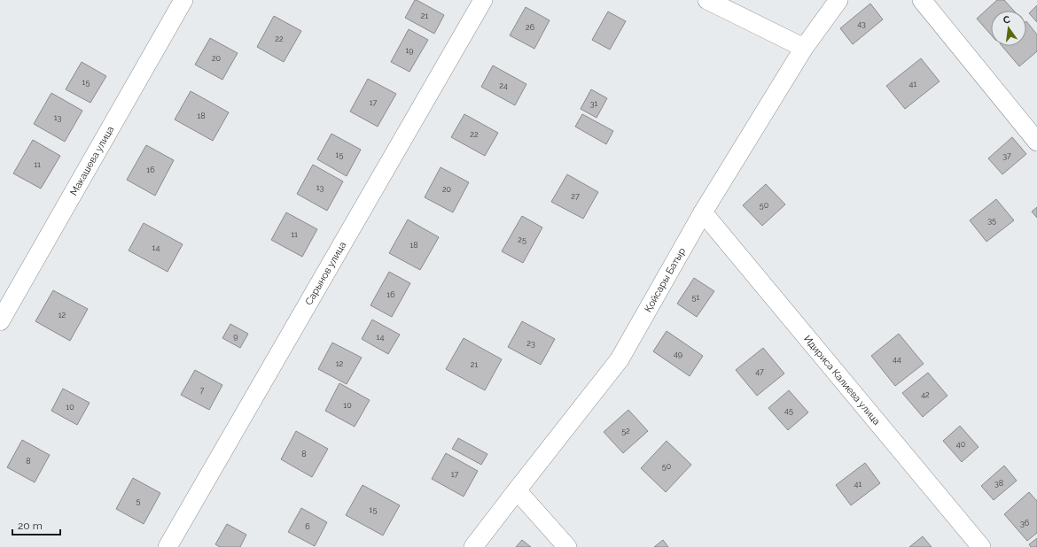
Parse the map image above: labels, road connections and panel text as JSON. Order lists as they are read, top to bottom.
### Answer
{
  "streets": {
    "street": [
      "Макашева улица",
      "Сарынов улица",
      "Қойсары Батыр",
      "Идириса Калиева улица"
    ]
  },
  "crossings": [
    ["Қойсары Батыр", "Идириса Калиева улица"]
  ],
  "house_numbers": [
    "21",
    "43",
    "26",
    "22",
    "19",
    "20",
    "15",
    "41",
    "24",
    "17",
    "31",
    "18",
    "13",
    "22",
    "15",
    "37",
    "11",
    "16",
    "13",
    "20",
    "27",
    "50",
    "35",
    "11",
    "25",
    "18",
    "14",
    "16",
    "51",
    "12",
    "9",
    "14",
    "23",
    "49",
    "44",
    "12",
    "21",
    "47",
    "7",
    "42",
    "10",
    "10",
    "45",
    "52",
    "40",
    "8",
    "8",
    "50",
    "17",
    "38",
    "41",
    "5",
    "15",
    "36",
    "6"
  ],
  "scale_bar": "20 m",
  "north": "top"
}
